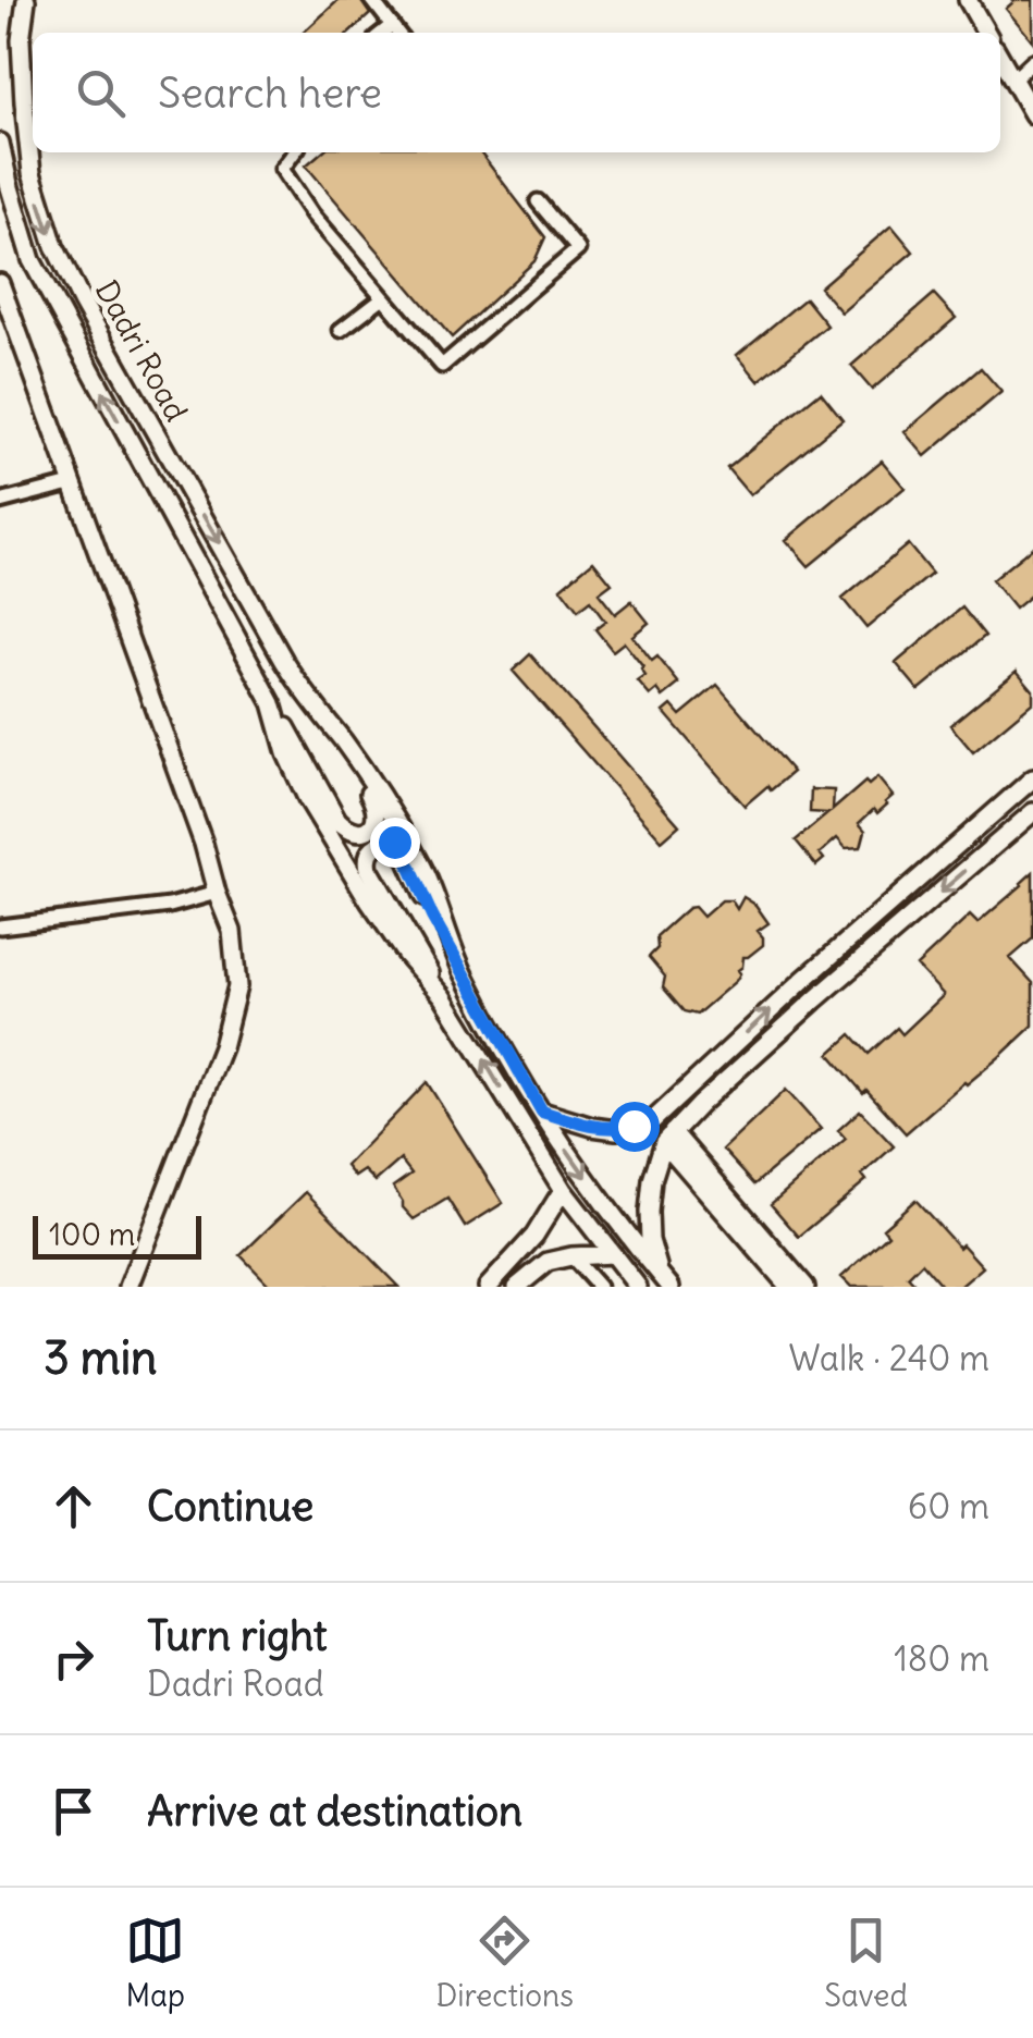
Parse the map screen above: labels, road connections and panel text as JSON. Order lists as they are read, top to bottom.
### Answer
{
  "streets": {
    "main road": ["Dadri Road"]
  },
  "scale_bar": "100 m",
  "page": {
    "search": "Search here",
    "scale": "100 m",
    "heading": ["3 min", "Walk · 240 m"],
    "list": [
      ["Continue", "60 m"],
      ["Turn right", "Dadri Road", "180 m"],
      "Arrive at destination"
    ],
    "nav": ["Map", "Directions", "Saved"]
  }
}
